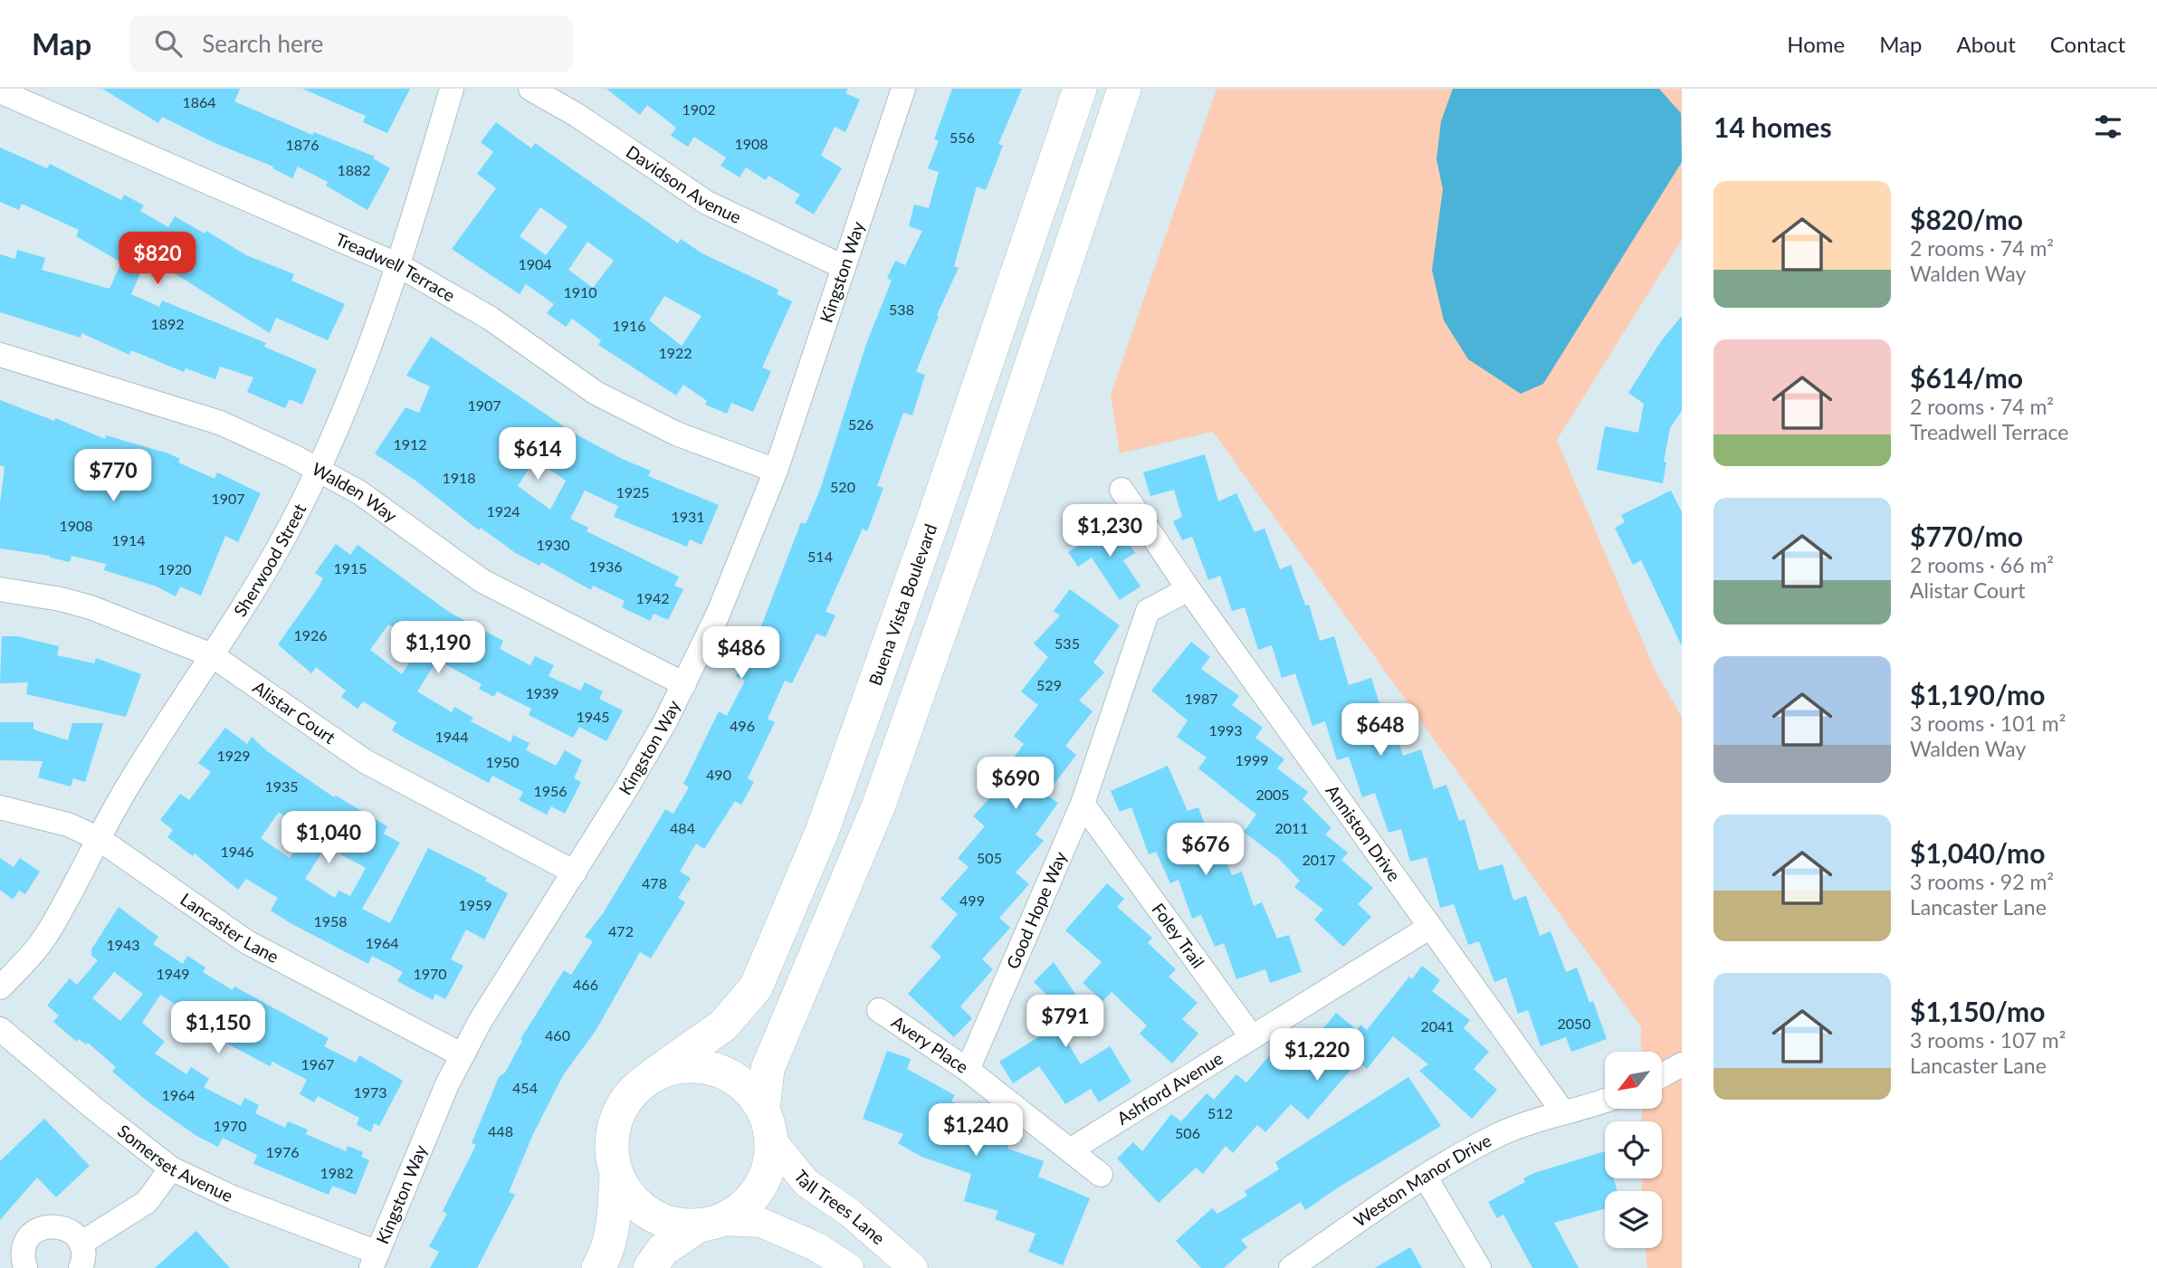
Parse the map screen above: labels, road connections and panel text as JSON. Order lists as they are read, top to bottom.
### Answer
{
  "streets": {
    "main road": ["Buena Vista Boulevard"],
    "street": [
      "Davidson Avenue",
      "Treadwell Terrace",
      "Kingston Way",
      "Walden Way",
      "Sherwood Street",
      "Alistar Court",
      "Anniston Drive",
      "Good Hope Way",
      "Lancaster Lane",
      "Foley Trail",
      "Avery Place",
      "Ashford Avenue",
      "Somerset Avenue",
      "Weston Manor Drive",
      "Tall Trees Lane"
    ]
  },
  "crossings": [
    ["Davidson Avenue", "Kingston Way"],
    ["Treadwell Terrace", "Kingston Way"],
    ["Treadwell Terrace", "Sherwood Street"],
    ["Kingston Way", "Walden Way"],
    ["Kingston Way", "Alistar Court"],
    ["Kingston Way", "Lancaster Lane"],
    ["Kingston Way", "Somerset Avenue"],
    ["Walden Way", "Sherwood Street"],
    ["Sherwood Street", "Alistar Court"],
    ["Sherwood Street", "Lancaster Lane"],
    ["Buena Vista Boulevard", "Tall Trees Lane"],
    ["Anniston Drive", "Good Hope Way"],
    ["Anniston Drive", "Ashford Avenue"],
    ["Anniston Drive", "Weston Manor Drive"],
    ["Good Hope Way", "Foley Trail"],
    ["Good Hope Way", "Avery Place"],
    ["Foley Trail", "Ashford Avenue"],
    ["Avery Place", "Ashford Avenue"]
  ],
  "house_numbers": [
    "1864",
    "1902",
    "556",
    "1908",
    "1876",
    "1882",
    "1904",
    "1910",
    "538",
    "1892",
    "1916",
    "1922",
    "1907",
    "526",
    "1912",
    "1918",
    "520",
    "1925",
    "1907",
    "1924",
    "1931",
    "1908",
    "1914",
    "1930",
    "514",
    "1936",
    "1915",
    "1920",
    "1942",
    "1926",
    "535",
    "529",
    "1939",
    "1987",
    "1945",
    "496",
    "1993",
    "1944",
    "1929",
    "1999",
    "1950",
    "490",
    "1935",
    "1956",
    "2005",
    "484",
    "2011",
    "1946",
    "505",
    "2017",
    "478",
    "499",
    "1959",
    "1958",
    "472",
    "1964",
    "1943",
    "1949",
    "1970",
    "466",
    "2050",
    "2041",
    "460",
    "1967",
    "454",
    "1973",
    "1964",
    "512",
    "1970",
    "448",
    "506",
    "1976",
    "1982"
  ],
  "north": "bottom left",
  "page": {
    "header": "Map",
    "search": "Search here",
    "nav": [
      "Home",
      "Map",
      "About",
      "Contact"
    ],
    "heading": "14 homes",
    "list": [
      {
        "name": "$820/mo",
        "note": "2 rooms · 74 m² · Walden Way"
      },
      {
        "name": "$614/mo",
        "note": "2 rooms · 74 m² · Treadwell Terrace"
      },
      {
        "name": "$770/mo",
        "note": "2 rooms · 66 m² · Alistar Court"
      },
      {
        "name": "$1,190/mo",
        "note": "3 rooms · 101 m² · Walden Way"
      },
      {
        "name": "$1,040/mo",
        "note": "3 rooms · 92 m² · Lancaster Lane"
      },
      {
        "name": "$1,150/mo",
        "note": "3 rooms · 107 m² · Lancaster Lane"
      }
    ],
    "price": [
      "$820",
      "$614",
      "$770",
      "$1,230",
      "$1,190",
      "$486",
      "$648",
      "$690",
      "$1,040",
      "$676",
      "$791",
      "$1,150",
      "$1,220",
      "$1,240"
    ]
  }
}
